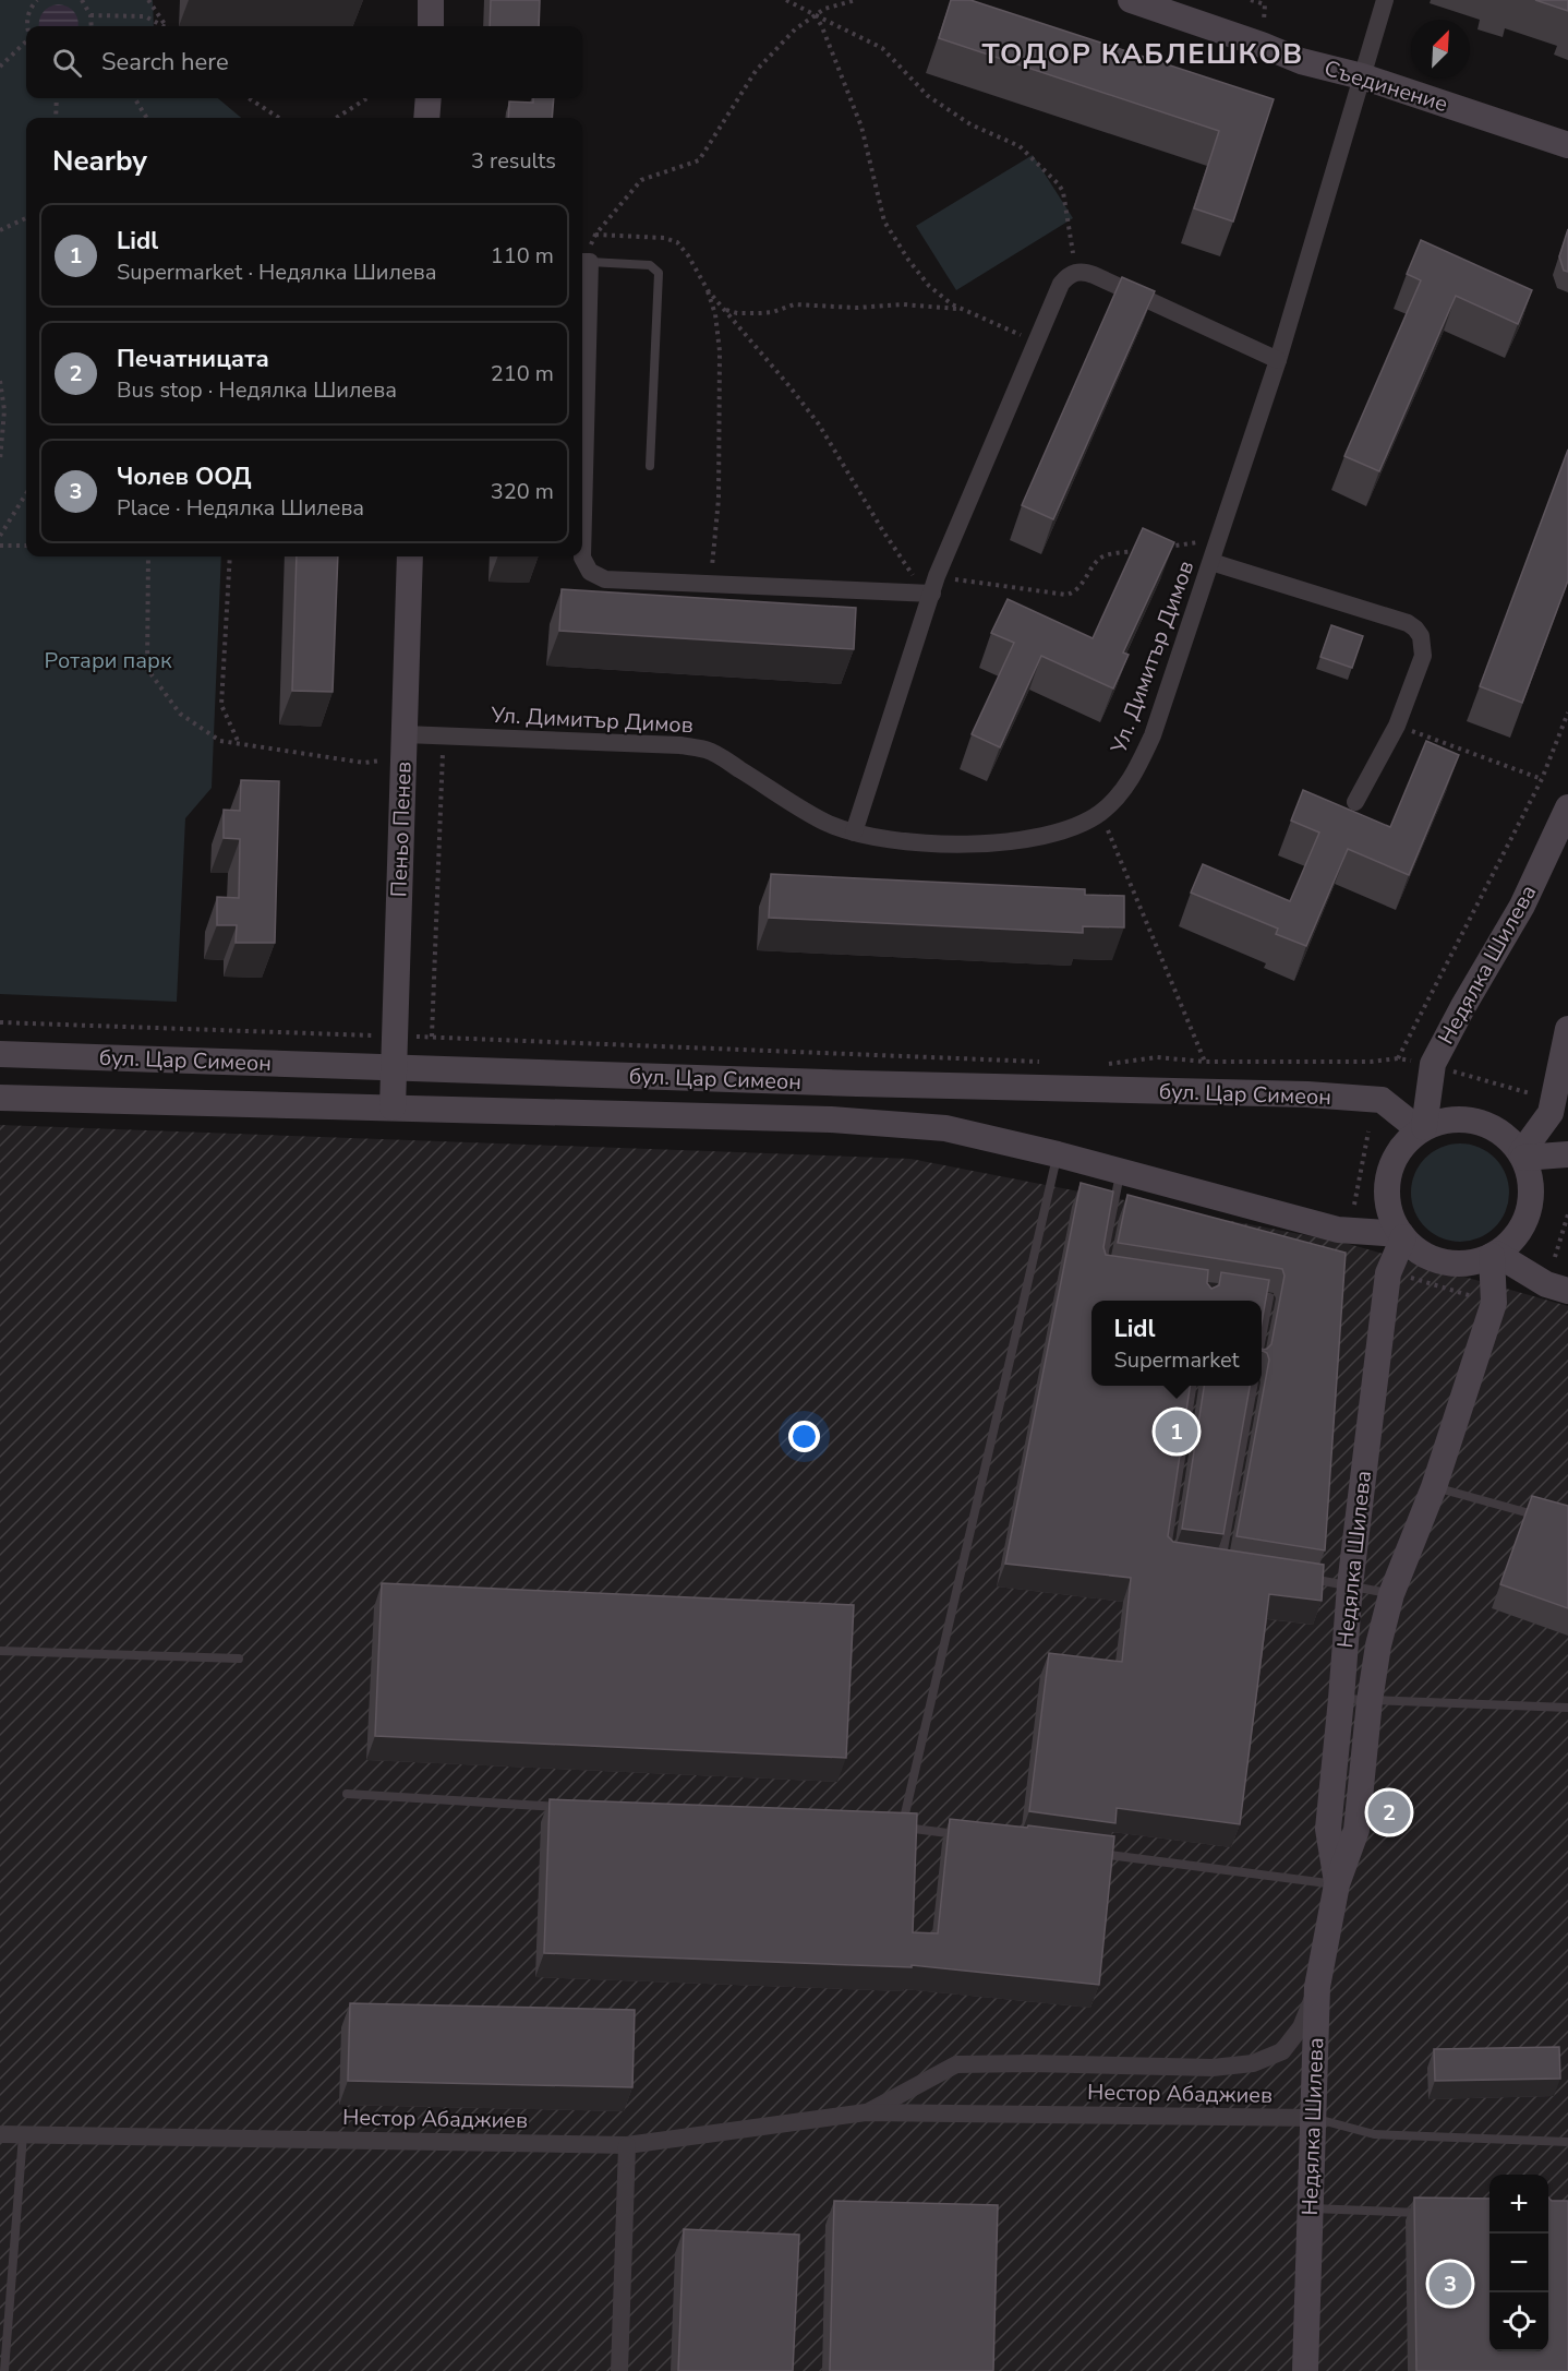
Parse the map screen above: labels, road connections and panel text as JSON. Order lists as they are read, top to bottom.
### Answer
{
  "streets": {
    "main road": [
      "Съединение",
      "Пеньо Пенев",
      "Недялка Шилева",
      "бул. Цар Симеон"
    ],
    "street": ["Ул. Димитър Димов", "Нестор Абаджиев"]
  },
  "crossings": [
    ["Съединение", "Ул. Димитър Димов"],
    ["Ул. Димитър Димов", "Пеньо Пенев"],
    ["Пеньо Пенев", "бул. Цар Симеон"],
    ["Недялка Шилева", "бул. Цар Симеон"],
    ["Недялка Шилева", "Нестор Абаджиев"]
  ],
  "districts": ["ТОДОР КАБЛЕШКОВ"],
  "parks": ["Ротари парк"],
  "north": "top right",
  "page": {
    "search": "Search here",
    "heading": ["Nearby", "3 results"],
    "list": [
      {
        "mark": "1",
        "name": "Lidl",
        "note": "Supermarket · Недялка Шилева",
        "value": "110 m"
      },
      {
        "mark": "2",
        "name": "Печатницата",
        "note": "Bus stop · Недялка Шилева",
        "value": "210 m"
      },
      {
        "mark": "3",
        "name": "Чолев ООД",
        "note": "Place · Недялка Шилева",
        "value": "320 m"
      }
    ],
    "popup": ["Lidl", "Supermarket"],
    "pins": ["1", "2", "3"],
    "map_buttons": ["+", "−"]
  }
}
